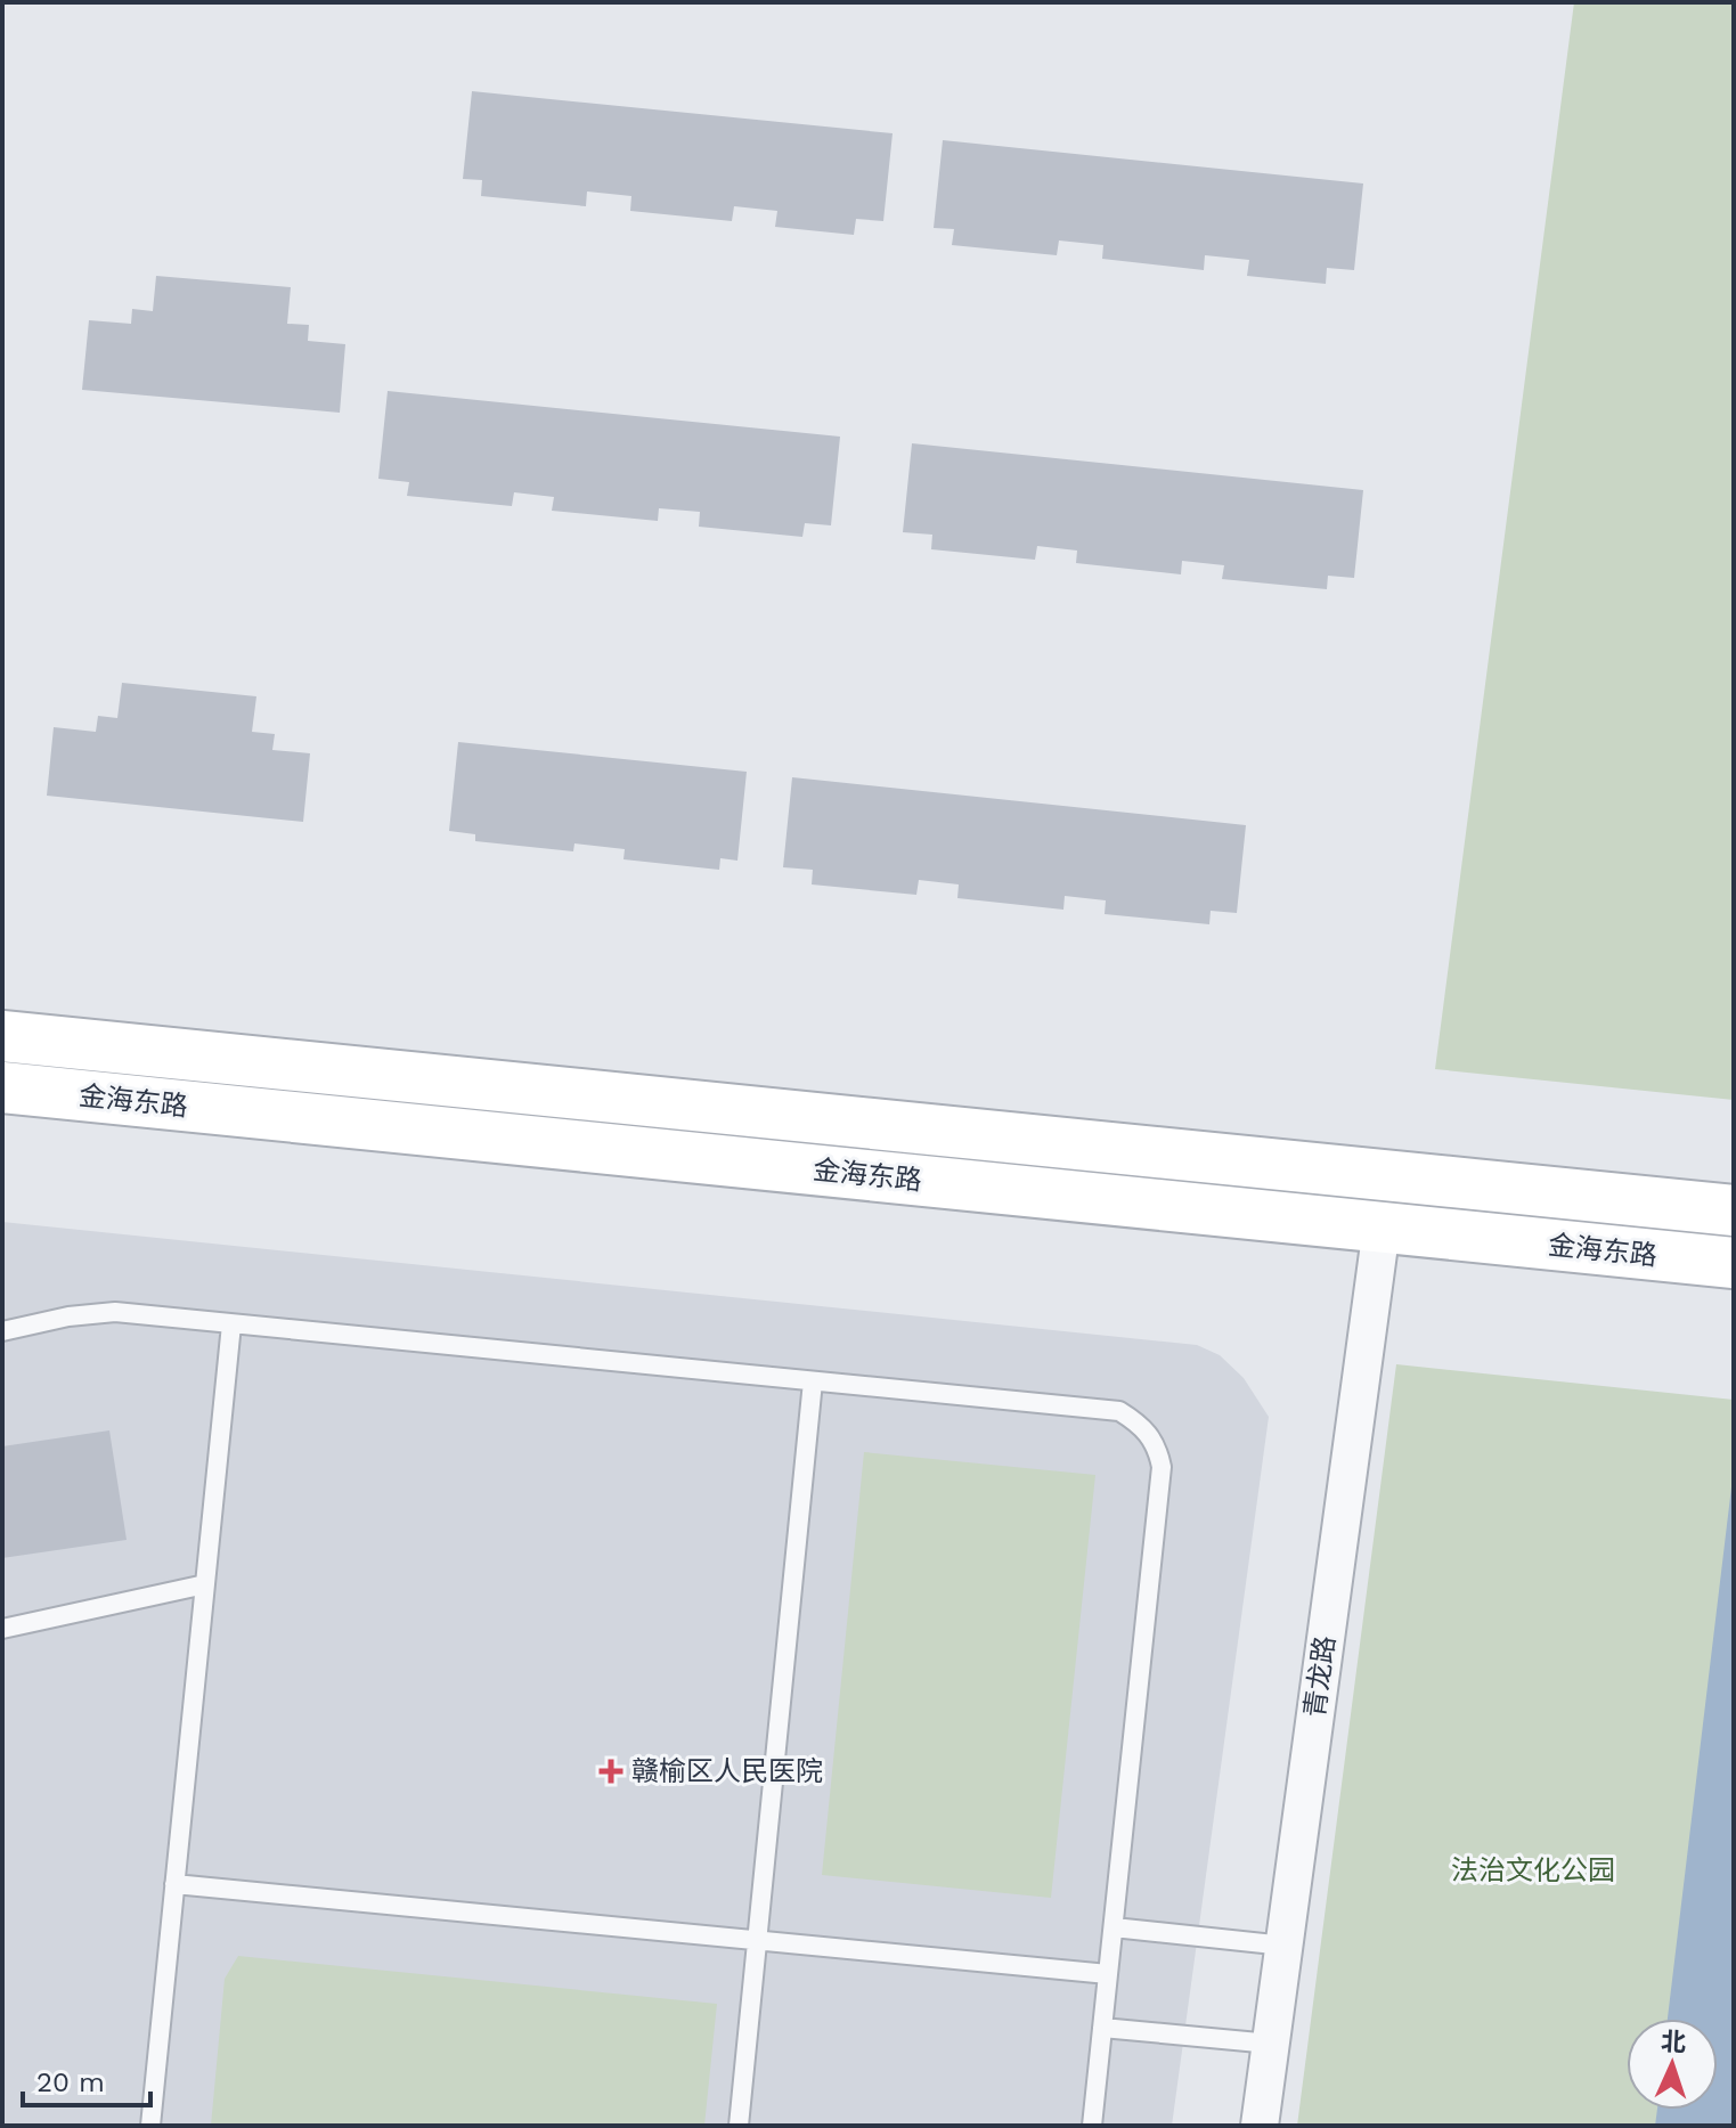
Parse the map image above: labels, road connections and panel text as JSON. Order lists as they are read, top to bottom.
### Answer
{
  "streets": {
    "main road": ["金海东路"],
    "street": ["青龙路"]
  },
  "crossings": [
    ["金海东路", "青龙路"]
  ],
  "parks": ["法治文化公园"],
  "places": {
    "health": ["赣榆区人民医院"]
  },
  "scale_bar": "20 m",
  "north": "top"
}
